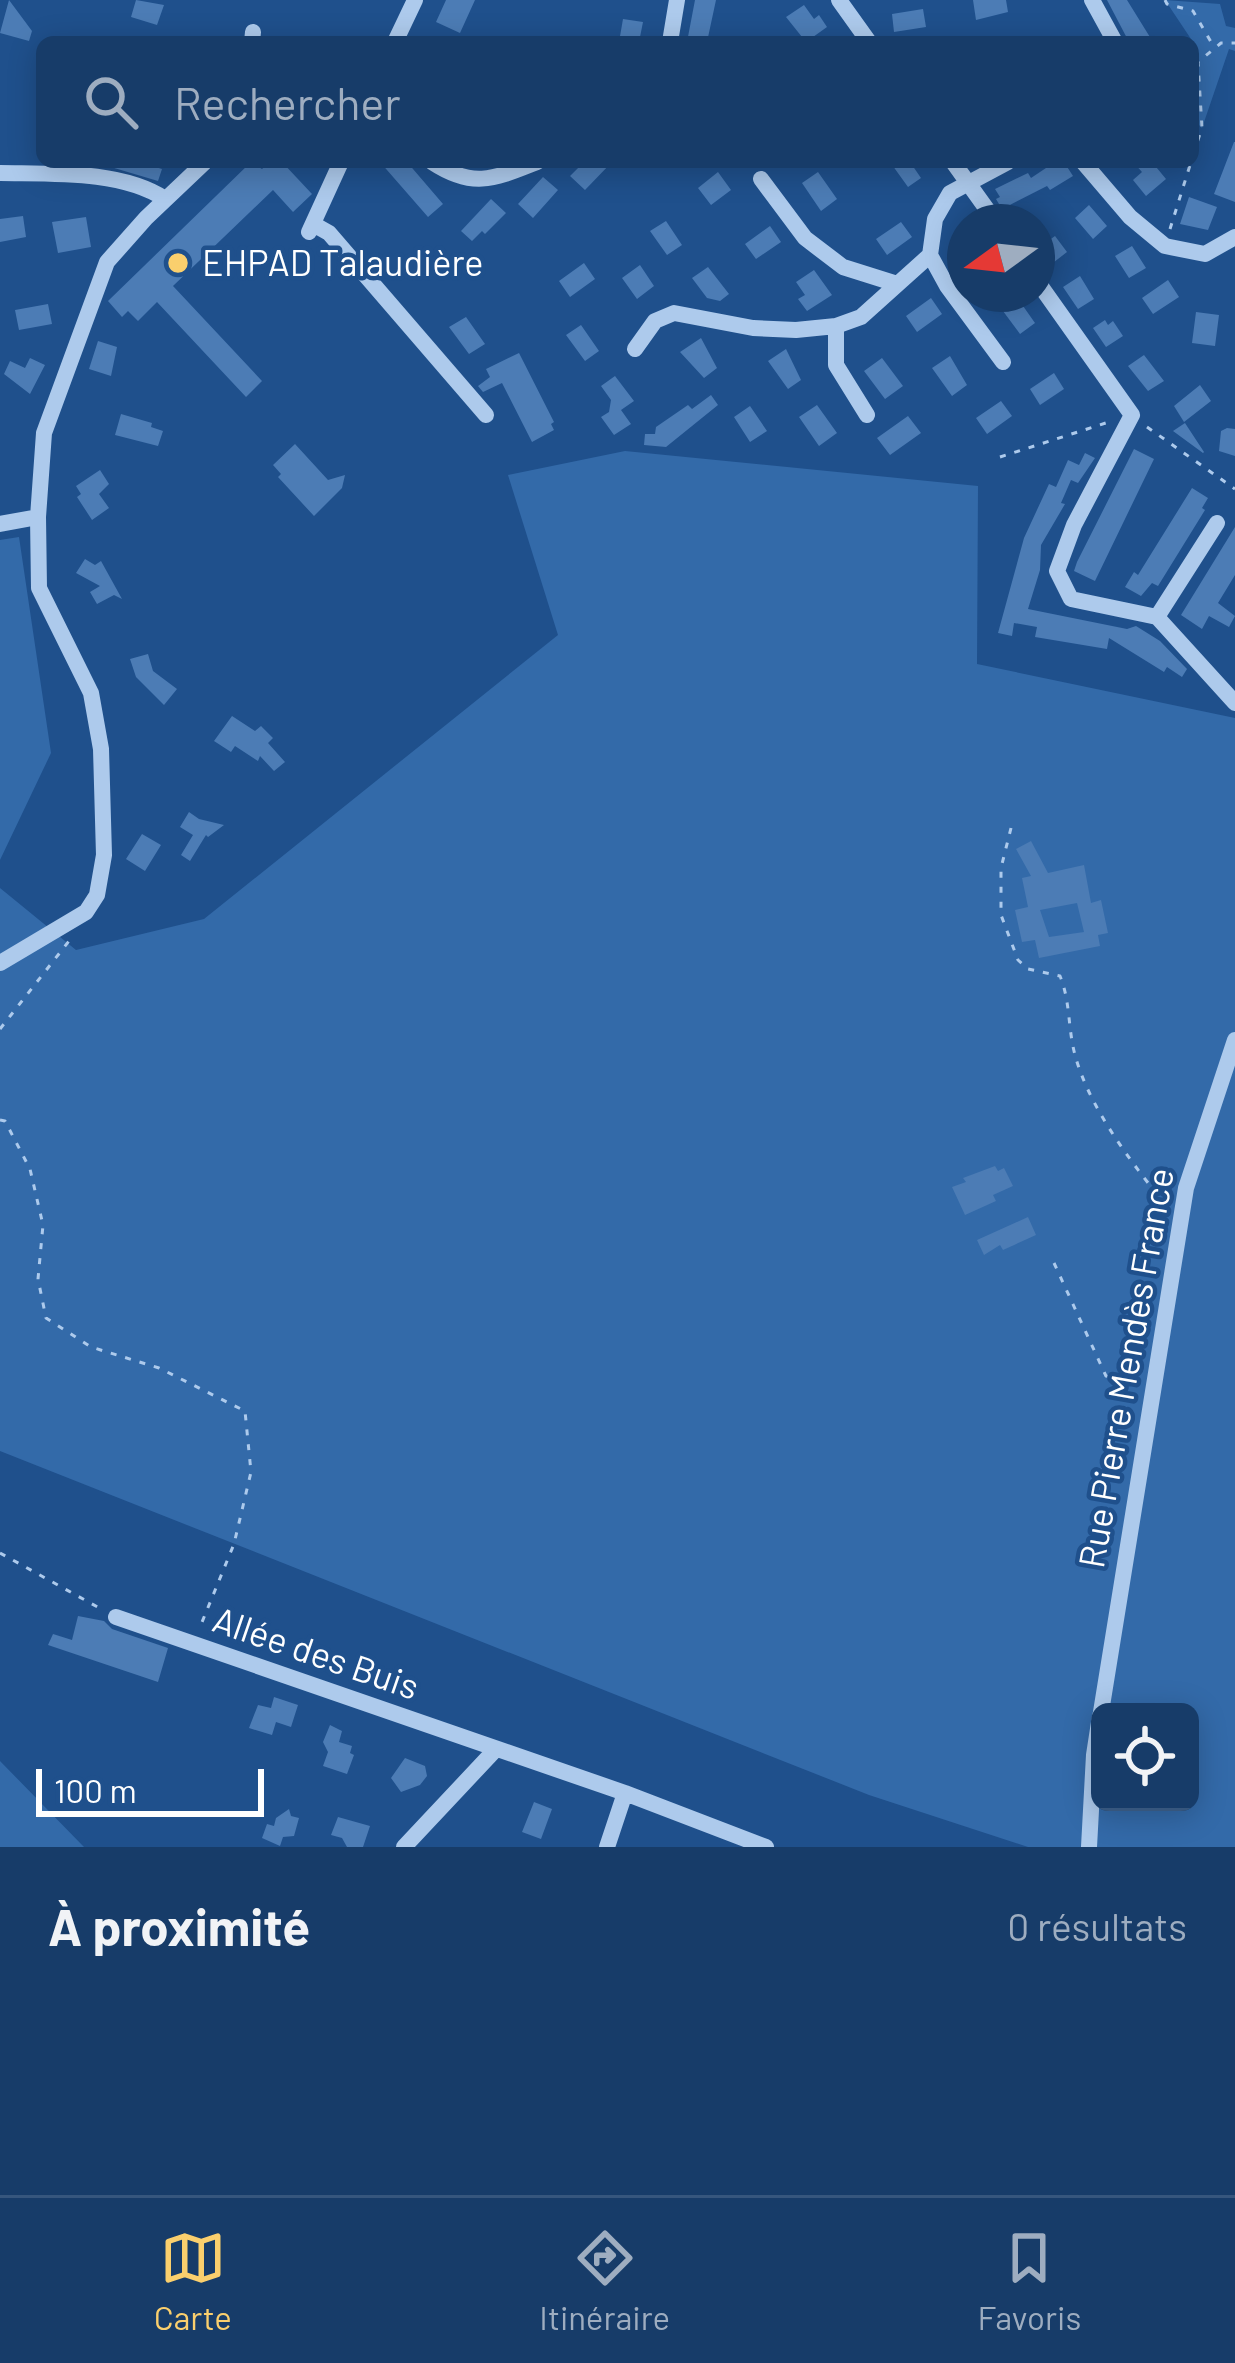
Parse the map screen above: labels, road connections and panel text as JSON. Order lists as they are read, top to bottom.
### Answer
{
  "streets": {
    "street": ["Rue Pierre Mendès France", "Allée des Buis"]
  },
  "places": ["EHPAD Talaudière"],
  "scale_bar": "100 m",
  "north": "left",
  "page": {
    "search": "Rechercher",
    "scale": "100 m",
    "heading": ["À proximité", "0 résultats"],
    "nav": ["Carte", "Itinéraire", "Favoris"]
  }
}
